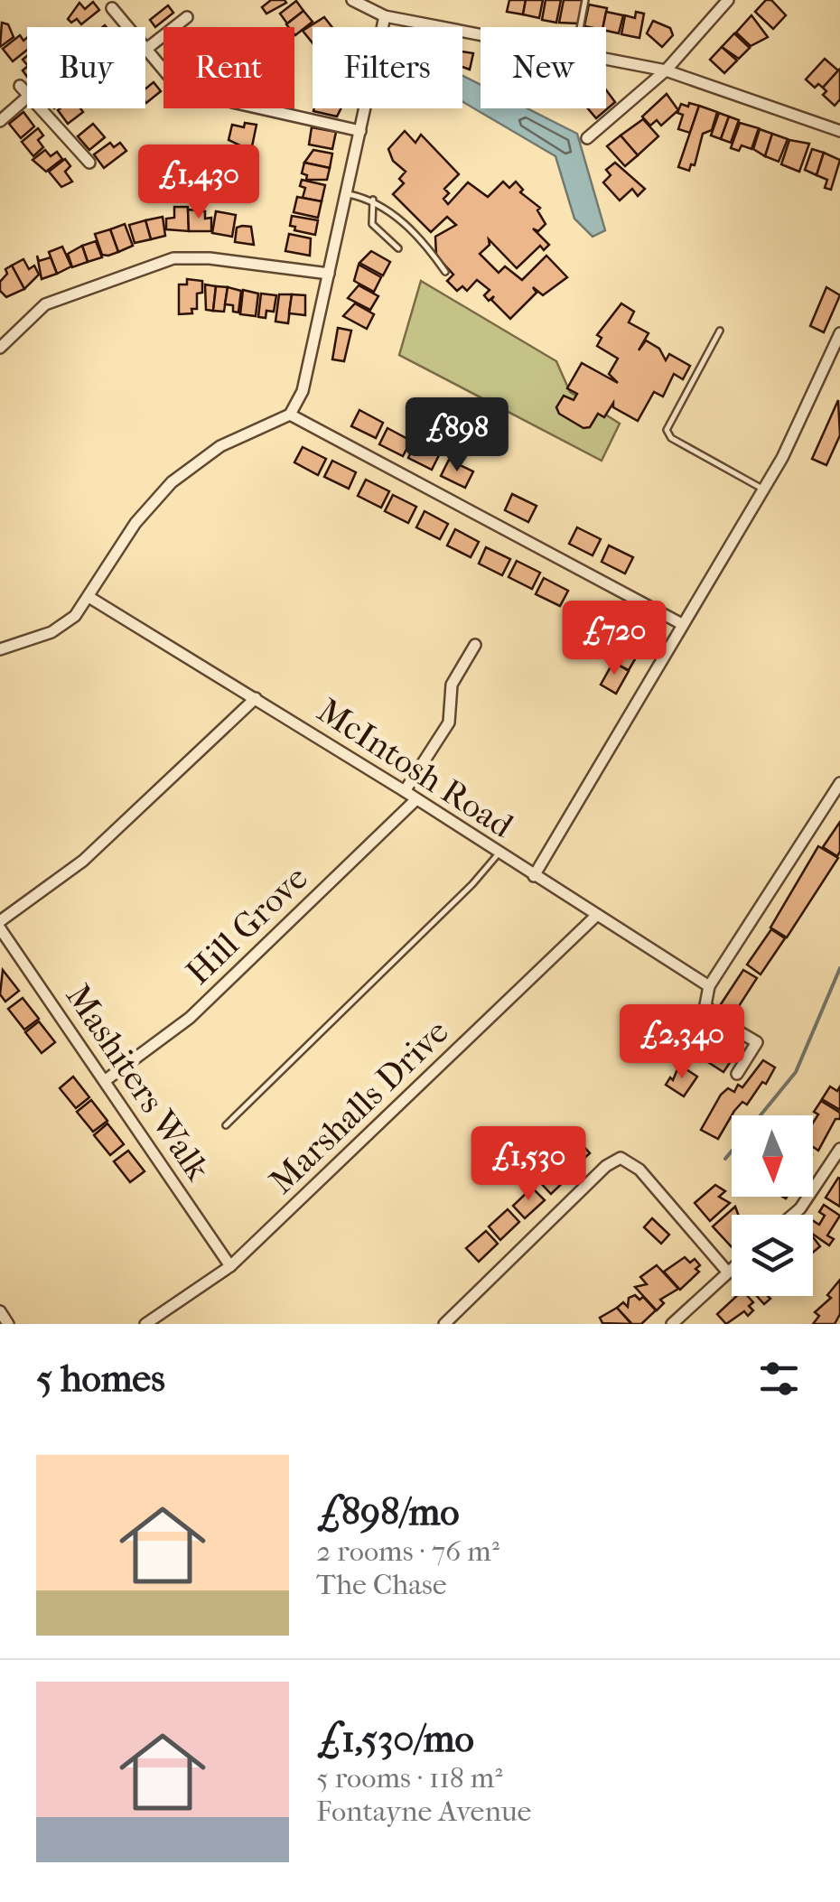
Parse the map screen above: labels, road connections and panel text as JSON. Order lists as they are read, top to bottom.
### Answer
{
  "streets": {
    "street": [
      "McIntosh Road",
      "Hill Grove",
      "Mashiters Walk",
      "Marshalls Drive"
    ]
  },
  "crossings": [
    ["McIntosh Road", "Hill Grove"],
    ["McIntosh Road", "Marshalls Drive"],
    ["Hill Grove", "Mashiters Walk"],
    ["Mashiters Walk", "Marshalls Drive"]
  ],
  "north": "bottom",
  "page": {
    "chip": [
      "Buy",
      "Rent",
      "Filters",
      "New"
    ],
    "price": [
      "£1,430",
      "£898",
      "£720",
      "£2,340",
      "£1,530"
    ],
    "heading": "5 homes",
    "list": [
      {
        "name": "£898/mo",
        "note": "2 rooms · 76 m² · The Chase"
      },
      {
        "name": "£1,530/mo",
        "note": "5 rooms · 118 m² · Fontayne Avenue"
      }
    ]
  }
}
